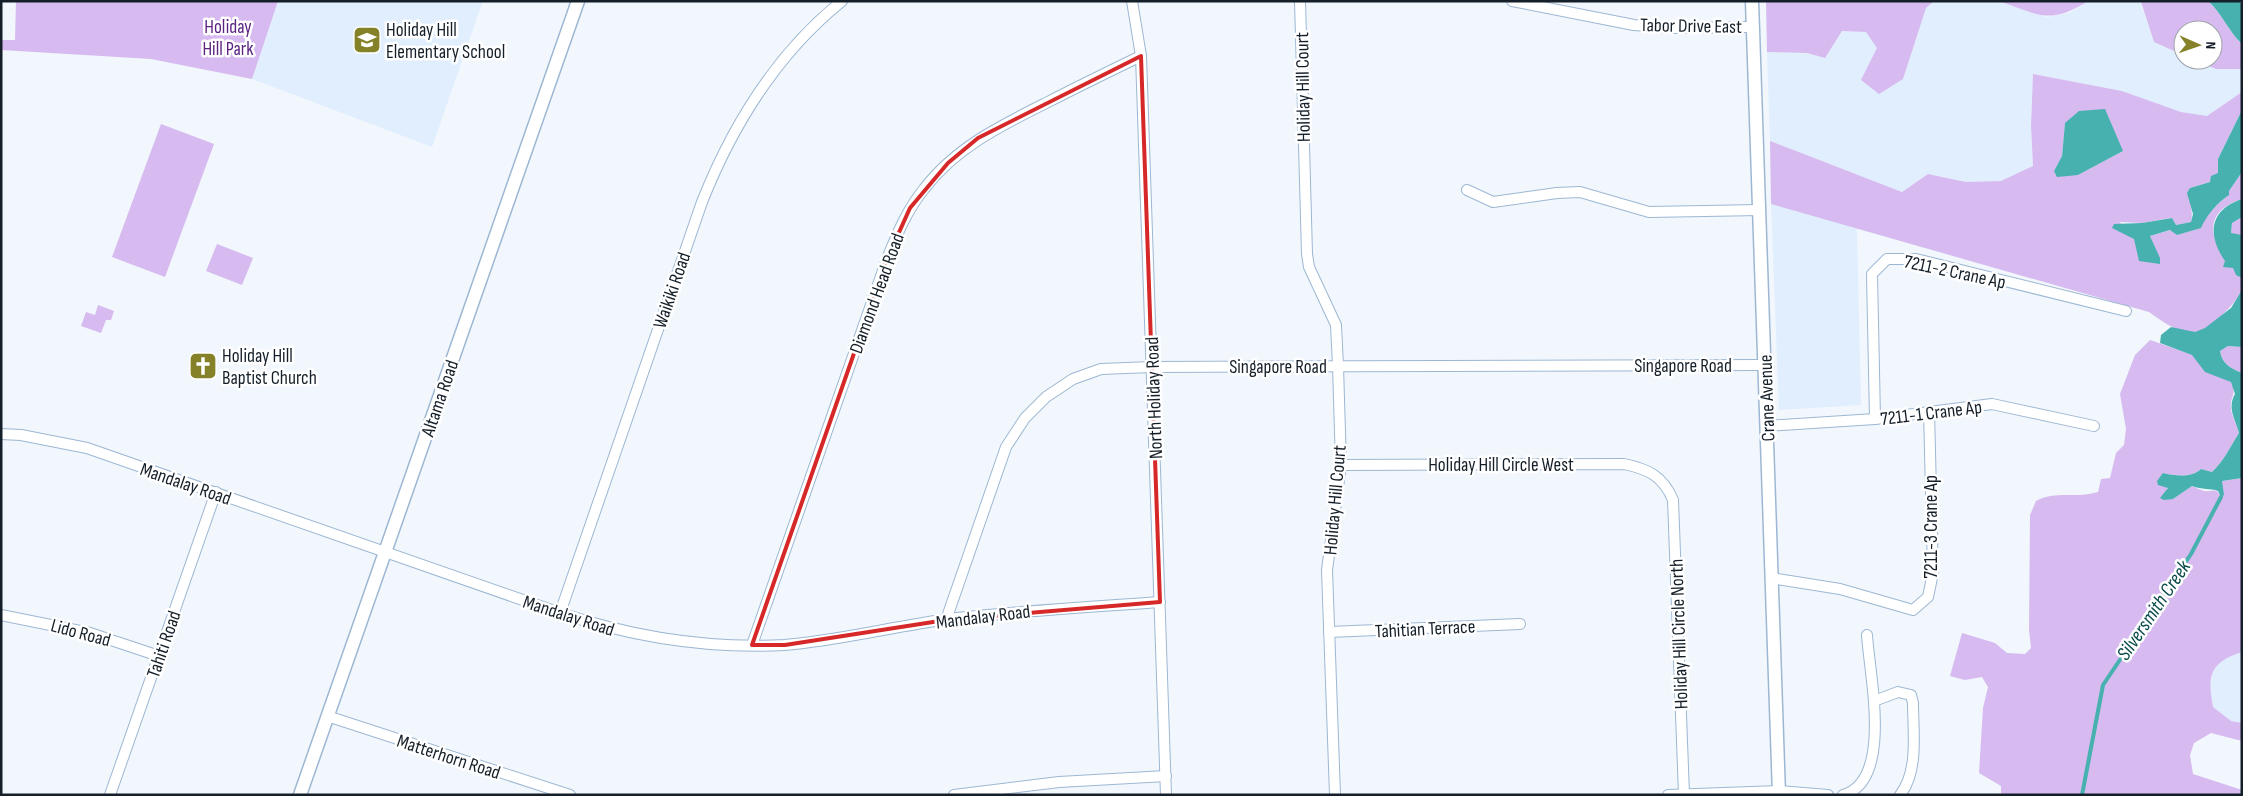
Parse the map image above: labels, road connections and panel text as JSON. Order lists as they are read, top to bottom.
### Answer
{
  "streets": {
    "street": [
      "Tabor Drive East",
      "Holiday Hill Court",
      "7211-2 Crane Ap",
      "Waikiki Road",
      "Diamond Head Road",
      "Singapore Road",
      "Altama Road",
      "North Holiday Road",
      "Crane Avenue",
      "7211-1 Crane Ap",
      "Holiday Hill Circle West",
      "Mandalay Road",
      "7211-3 Crane Ap",
      "Tahitian Terrace",
      "Lido Road",
      "Holiday Hill Circle North",
      "Tahiti Road",
      "Matterhorn Road"
    ]
  },
  "crossings": [
    ["Tabor Drive East", "Crane Avenue"],
    ["Holiday Hill Court", "Singapore Road"],
    ["Holiday Hill Court", "Holiday Hill Circle West"],
    ["Holiday Hill Court", "Tahitian Terrace"],
    ["7211-2 Crane Ap", "7211-1 Crane Ap"],
    ["Waikiki Road", "Mandalay Road"],
    ["Diamond Head Road", "North Holiday Road"],
    ["Diamond Head Road", "Mandalay Road"],
    ["Singapore Road", "North Holiday Road"],
    ["Singapore Road", "Crane Avenue"],
    ["Singapore Road", "Mandalay Road"],
    ["Altama Road", "Mandalay Road"],
    ["Altama Road", "Matterhorn Road"],
    ["North Holiday Road", "Mandalay Road"],
    ["Crane Avenue", "7211-1 Crane Ap"],
    ["Crane Avenue", "7211-3 Crane Ap"],
    ["7211-1 Crane Ap", "7211-3 Crane Ap"],
    ["Holiday Hill Circle West", "Holiday Hill Circle North"],
    ["Mandalay Road", "Tahiti Road"],
    ["Lido Road", "Tahiti Road"]
  ],
  "water": ["Silversmith Creek"],
  "parks": ["Holiday Hill Park"],
  "places": {
    "school or university": ["Holiday Hill Elementary School"],
    "church": ["Holiday Hill Baptist Church"]
  },
  "north": "right"
}
